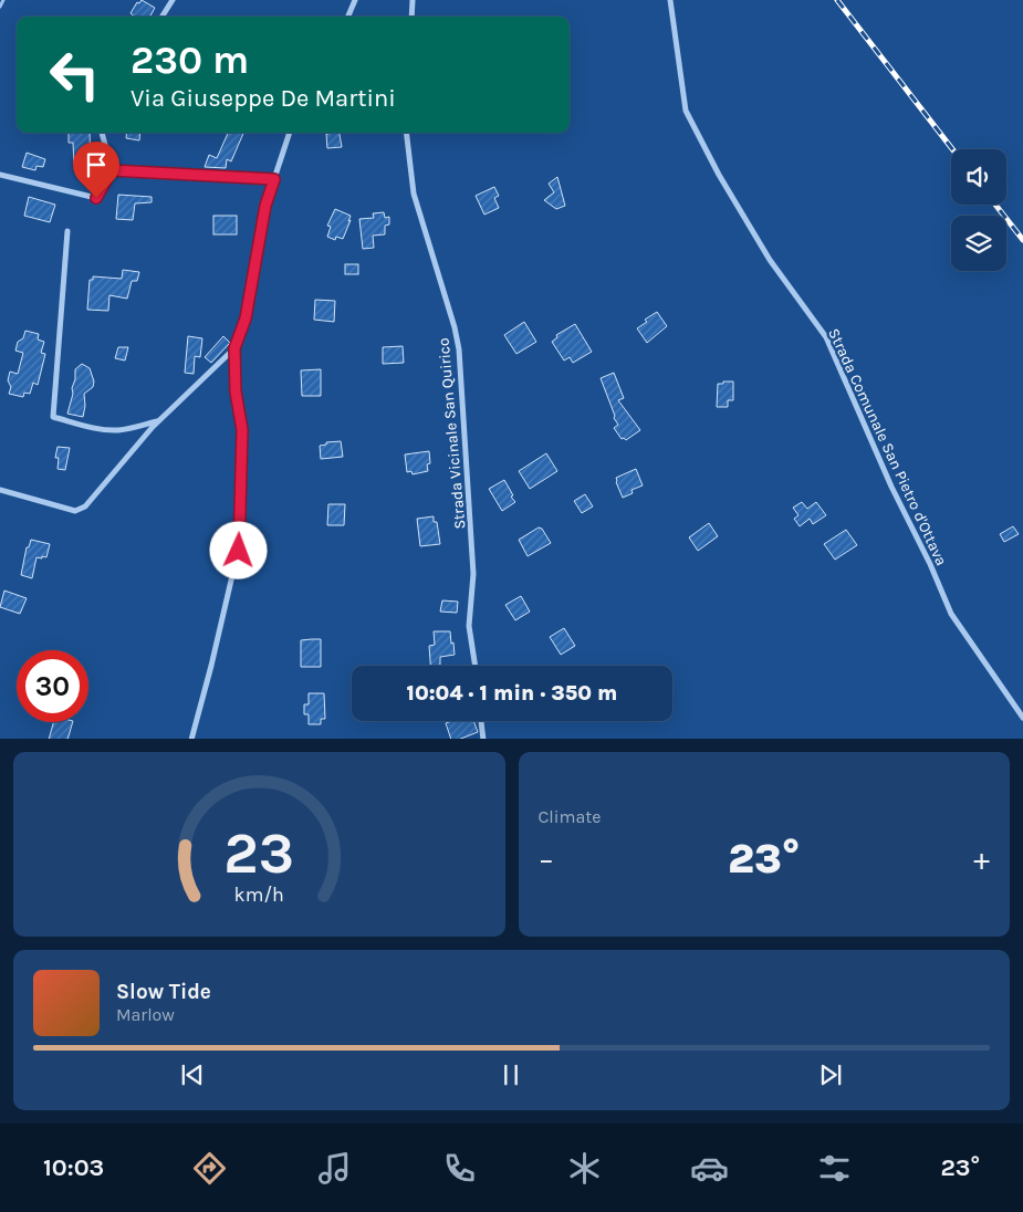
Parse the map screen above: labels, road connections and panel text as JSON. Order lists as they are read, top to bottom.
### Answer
{
  "streets": {
    "street": ["Strada Vicinale San Quirico", "Strada Comunale San Pietro d'Ottava"]
  },
  "page": {
    "turn": ["230 m", "Via Giuseppe De Martini"],
    "limit": "30",
    "trip": "10:04 · 1 min · 350 m",
    "tile": "Climate",
    "heat": ["−", "23°", "+"],
    "song": ["Slow Tide", "Marlow"],
    "tabs": ["10:03", "23°"],
    "gauge": ["23", "km/h"]
  }
}
